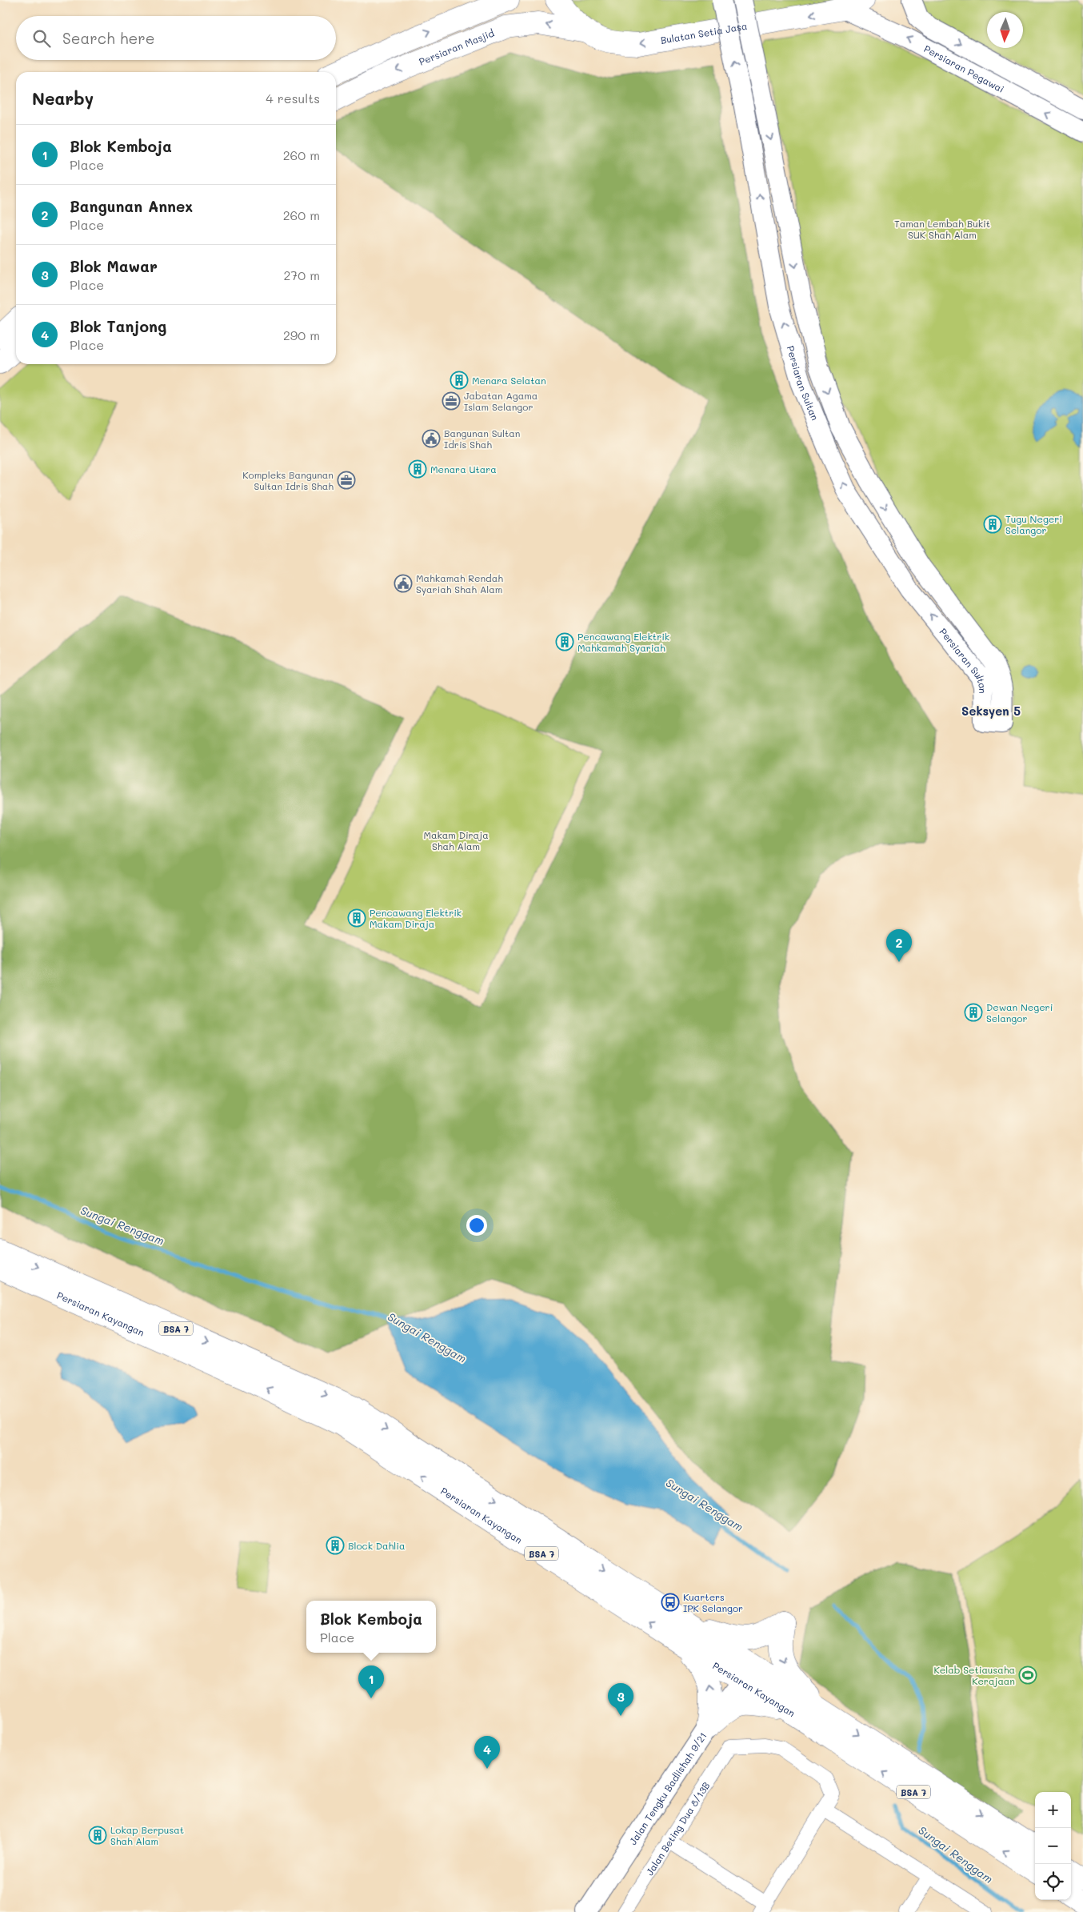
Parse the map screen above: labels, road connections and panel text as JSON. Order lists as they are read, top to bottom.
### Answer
{
  "streets": {
    "main road": [
      "Bulatan Setia Jasa",
      "Persiaran Masjid",
      "Persiaran Kayangan",
      "BSA 7"
    ],
    "street": [
      "Persiaran Pegawai",
      "Persiaran Sultan",
      "Jalan Tengku Badlishah 9/21",
      "Jalan Beting Dua 8/13B"
    ]
  },
  "crossings": [
    ["Bulatan Setia Jasa", "Persiaran Masjid"],
    ["Bulatan Setia Jasa", "Persiaran Pegawai"],
    ["Persiaran Kayangan", "Jalan Tengku Badlishah 9/21"]
  ],
  "one_way": ["Bulatan Setia Jasa"],
  "districts": ["Seksyen 5"],
  "water": ["Sungai Renggam"],
  "parks": ["Taman Lembah Bukit SUK Shah Alam", "Makam Diraja Shah Alam"],
  "places": {
    "building": [
      "Menara Selatan",
      "Menara Utara",
      "Tugu Negeri Selangor",
      "Pencawang Elektrik Mahkamah Syariah",
      "Pencawang Elektrik Makam Diraja",
      "Dewan Negeri Selangor",
      "Block Dahlia",
      "Lokap Berpusat Shah Alam"
    ],
    "office": ["Jabatan Agama Islam Selangor", "Kompleks Bangunan Sultan Idris Shah"],
    "public building": ["Bangunan Sultan Idris Shah", "Mahkamah Rendah Syariah Shah Alam"],
    "bus stop": ["Kuarters IPK Selangor"],
    "sports": ["Kelab Setiausaha Kerajaan"]
  },
  "north": "bottom",
  "page": {
    "search": "Search here",
    "heading": ["Nearby", "4 results"],
    "list": [
      {
        "mark": "1",
        "name": "Blok Kemboja",
        "note": "Place",
        "value": "260 m"
      },
      {
        "mark": "2",
        "name": "Bangunan Annex",
        "note": "Place",
        "value": "260 m"
      },
      {
        "mark": "3",
        "name": "Blok Mawar",
        "note": "Place",
        "value": "270 m"
      },
      {
        "mark": "4",
        "name": "Blok Tanjong",
        "note": "Place",
        "value": "290 m"
      }
    ],
    "pins": [
      "2",
      "1",
      "3",
      "4"
    ],
    "popup": ["Blok Kemboja", "Place"],
    "map_buttons": ["+", "−"]
  }
}
